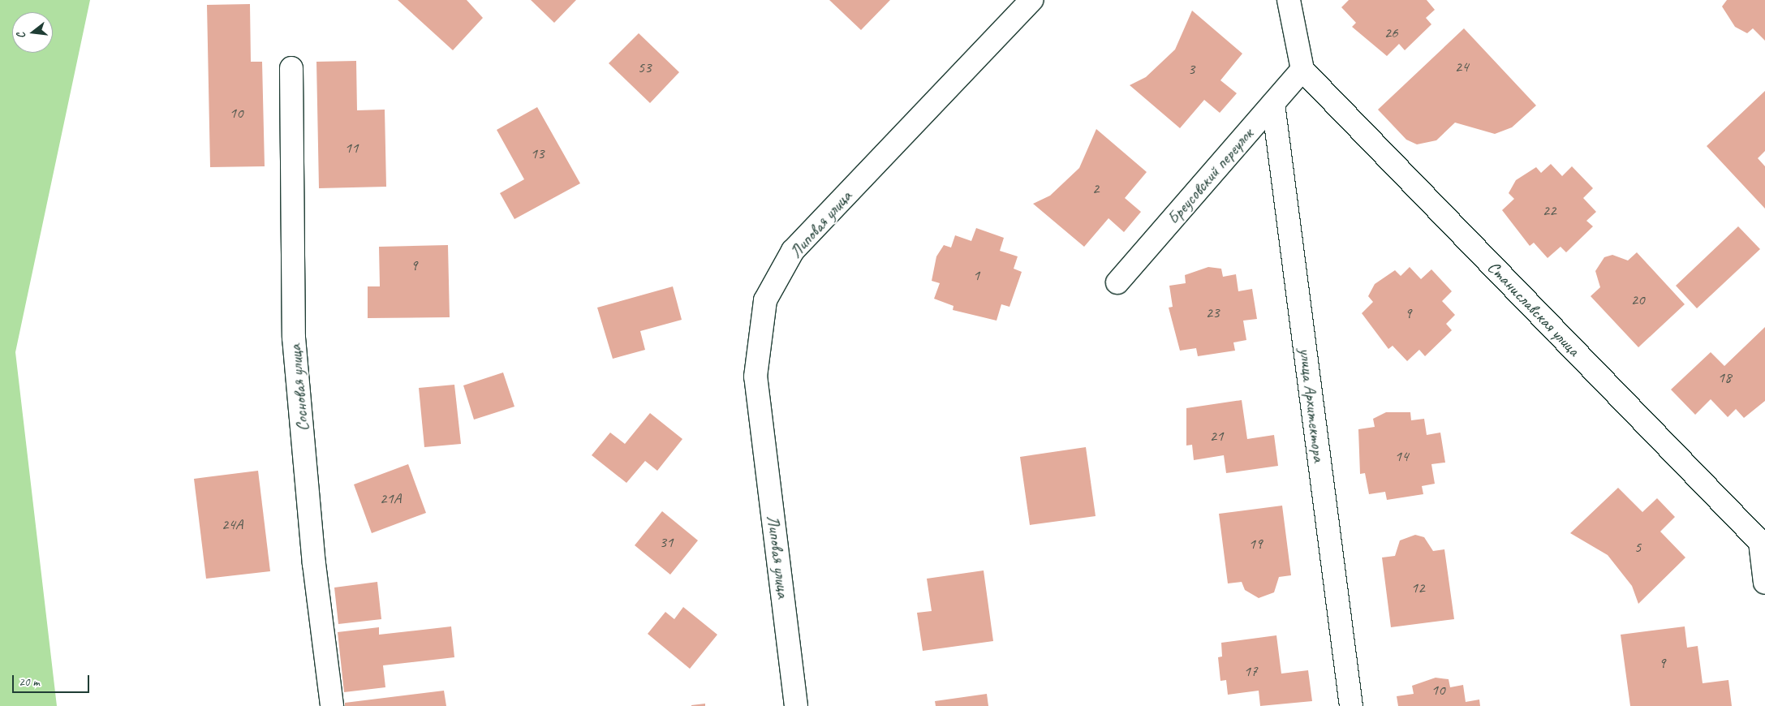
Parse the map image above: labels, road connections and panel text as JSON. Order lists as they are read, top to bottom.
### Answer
{
  "streets": {
    "street": [
      "Бреусовский переулок",
      "Липовая улица",
      "Станиславская улица",
      "Сосновая улица",
      "улица Архитектора"
    ]
  },
  "crossings": [
    ["Бреусовский переулок", "Станиславская улица"],
    ["Бреусовский переулок", "улица Архитектора"]
  ],
  "house_numbers": [
    "26",
    "24",
    "53",
    "3",
    "10",
    "11",
    "13",
    "2",
    "22",
    "9",
    "1",
    "20",
    "23",
    "9",
    "18",
    "21",
    "14",
    "21А",
    "24А",
    "31",
    "19",
    "5",
    "12",
    "9",
    "17",
    "10"
  ],
  "scale_bar": "20 m",
  "north": "left"
}
